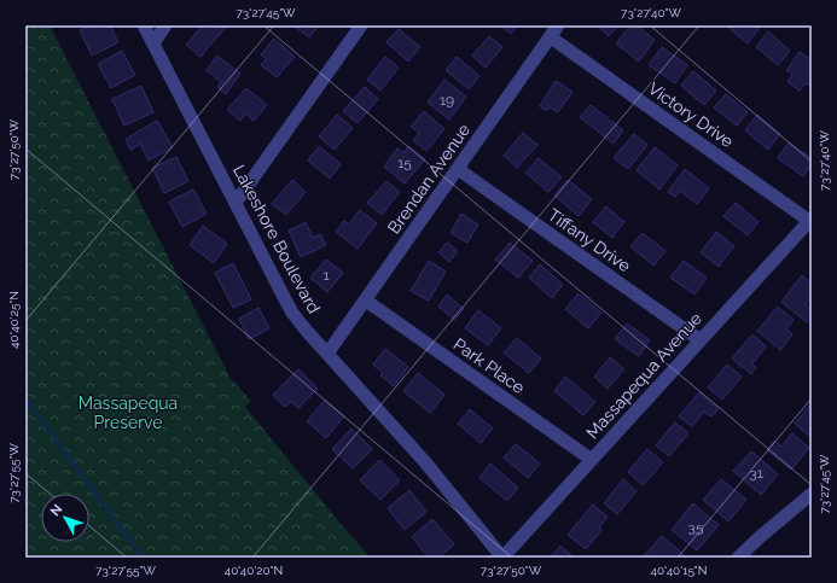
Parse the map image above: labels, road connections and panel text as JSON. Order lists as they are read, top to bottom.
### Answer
{
  "streets": {
    "street": [
      "Victory Drive",
      "Brendan Avenue",
      "Lakeshore Boulevard",
      "Tiffany Drive",
      "Park Place",
      "Massapequa Avenue"
    ]
  },
  "crossings": [
    ["Victory Drive", "Brendan Avenue"],
    ["Victory Drive", "Massapequa Avenue"],
    ["Brendan Avenue", "Lakeshore Boulevard"],
    ["Brendan Avenue", "Tiffany Drive"],
    ["Brendan Avenue", "Park Place"],
    ["Lakeshore Boulevard", "Massapequa Avenue"],
    ["Tiffany Drive", "Massapequa Avenue"],
    ["Park Place", "Massapequa Avenue"]
  ],
  "parks": ["Massapequa Preserve"],
  "house_numbers": [
    "19",
    "15",
    "1",
    "31",
    "35"
  ],
  "north": "top left",
  "coordinates": [
    "73°27'45\"W",
    "73°27'40\"W",
    "73°27'50\"W",
    "40°40'25\"N",
    "73°27'55\"W",
    "40°40'20\"N",
    "40°40'15\"N"
  ]
}
